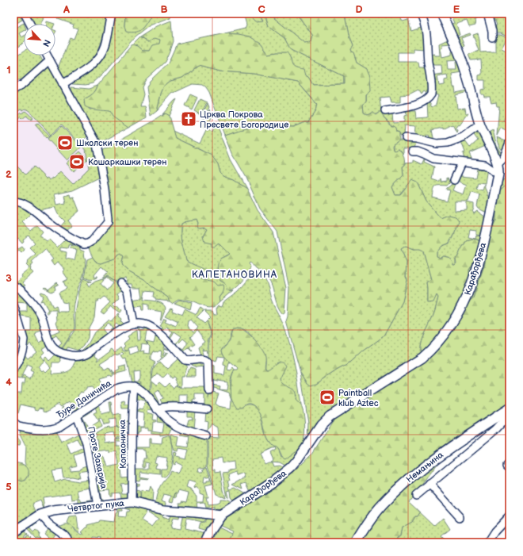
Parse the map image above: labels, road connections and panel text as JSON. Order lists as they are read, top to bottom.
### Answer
{
  "streets": {
    "main road": ["Немањина"],
    "street": [
      "Карађорђева",
      "Ђуре Даничића",
      "Копаоничка",
      "Проте Захарија",
      "Четвртог пука"
    ]
  },
  "crossings": [
    ["Карађорђева", "Четвртог пука"],
    ["Ђуре Даничића", "Копаоничка"],
    ["Ђуре Даничића", "Проте Захарија"],
    ["Копаоничка", "Четвртог пука"],
    ["Проте Захарија", "Четвртог пука"]
  ],
  "districts": ["КАПЕТАНОВИНА"],
  "places": {
    "church": ["Црква Покрова Пресвете Богородице"],
    "sports": ["Школски терен", "Кошаркашки терен", "Paintball klub Aztec"]
  },
  "north": "bottom right",
  "grid": {
    "columns": [
      "A",
      "B",
      "C",
      "D",
      "E"
    ],
    "rows": [
      "1",
      "2",
      "3",
      "4",
      "5"
    ]
  }
}
